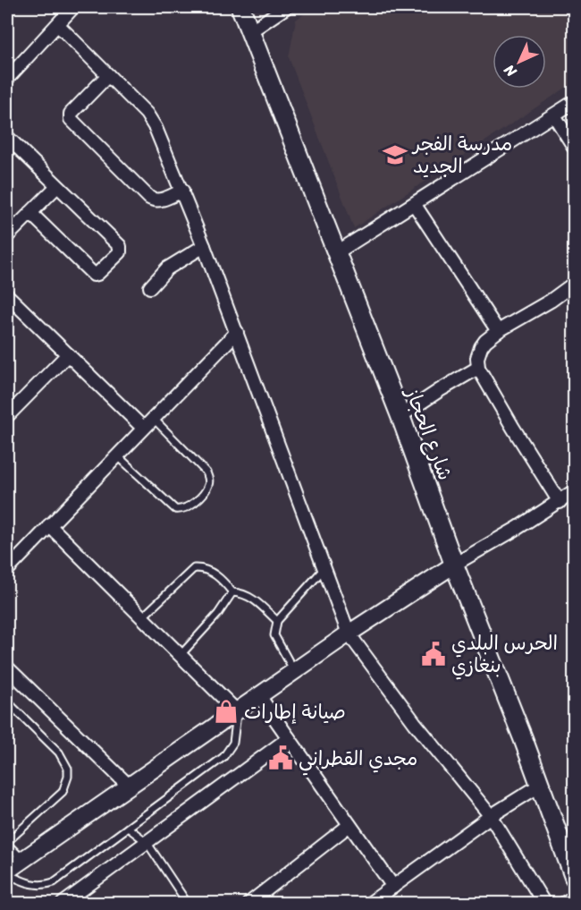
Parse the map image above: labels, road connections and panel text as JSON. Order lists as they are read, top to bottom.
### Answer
{
  "streets": {
    "main road": ["شارع الحجاز"]
  },
  "places": {
    "school or university": ["مدرسة الفجر الجديد"],
    "public building": ["الحرس البلدي بنغازي", "مجدي القطراني"],
    "shop": ["صيانة إطارات"]
  },
  "north": "bottom left"
}
